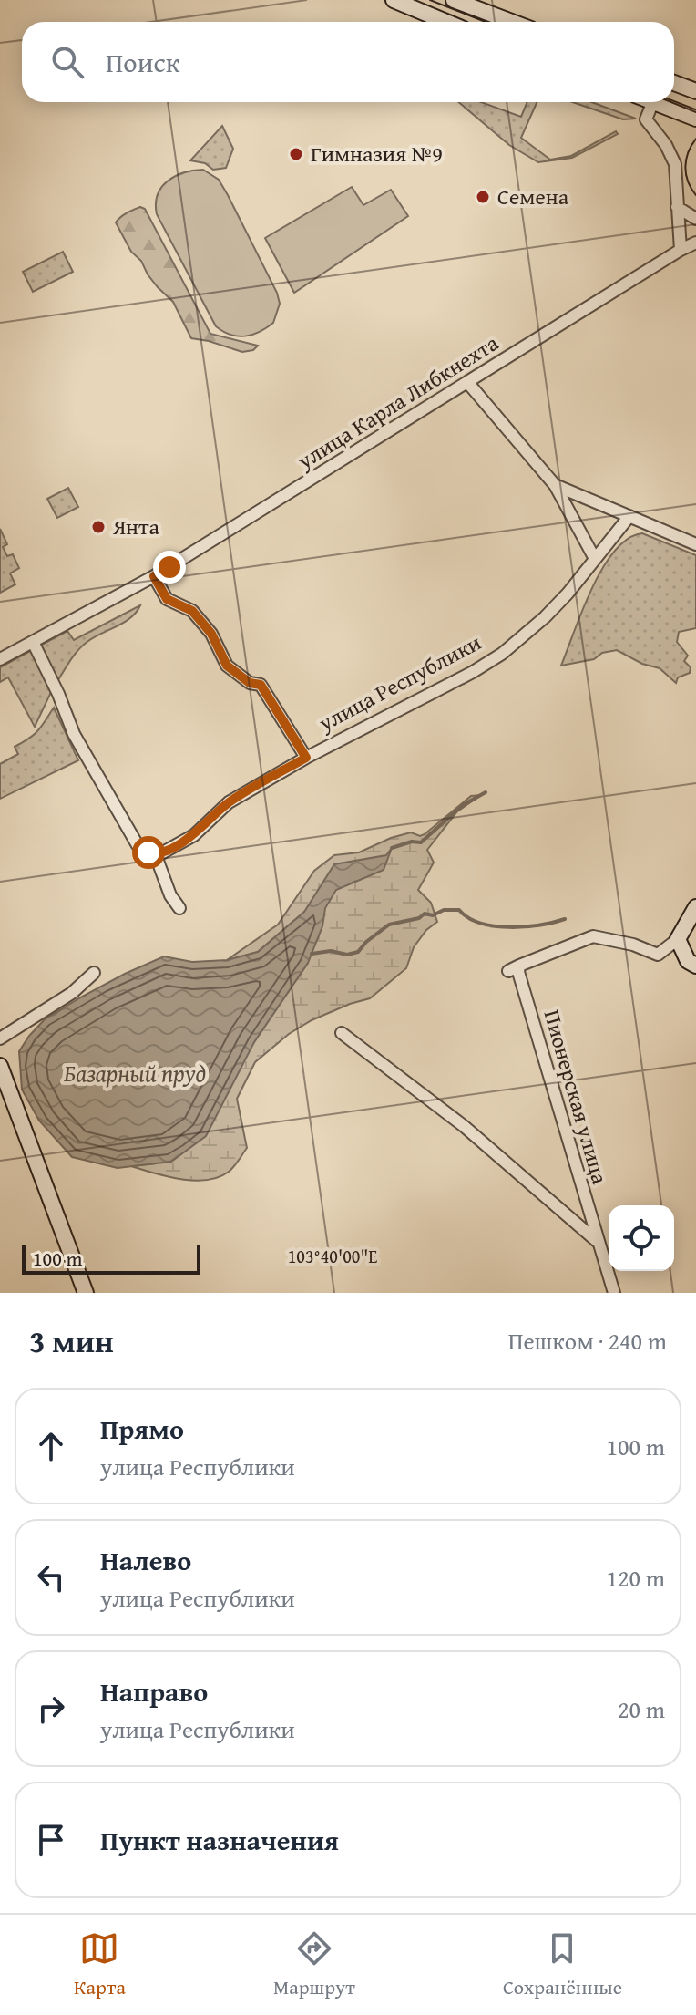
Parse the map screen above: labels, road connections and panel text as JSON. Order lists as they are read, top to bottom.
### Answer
{
  "streets": {
    "street": ["улица Карла Либкнехта", "улица Республики", "Пионерская улица"]
  },
  "crossings": [
    ["улица Карла Либкнехта", "улица Республики"]
  ],
  "water": ["Базарный пруд"],
  "places": ["Гимназия №9", "Семена", "Янта"],
  "scale_bar": "100 m",
  "page": {
    "search": "Поиск",
    "scale": "100 m",
    "heading": ["3 мин", "Пешком · 240 m"],
    "list": [
      ["Прямо", "улица Республики", "100 m"],
      ["Налево", "улица Республики", "120 m"],
      ["Направо", "улица Республики", "20 m"],
      "Пункт назначения"
    ],
    "nav": ["Карта", "Маршрут", "Сохранённые"]
  },
  "coordinates": ["103°40'00\"E"]
}
